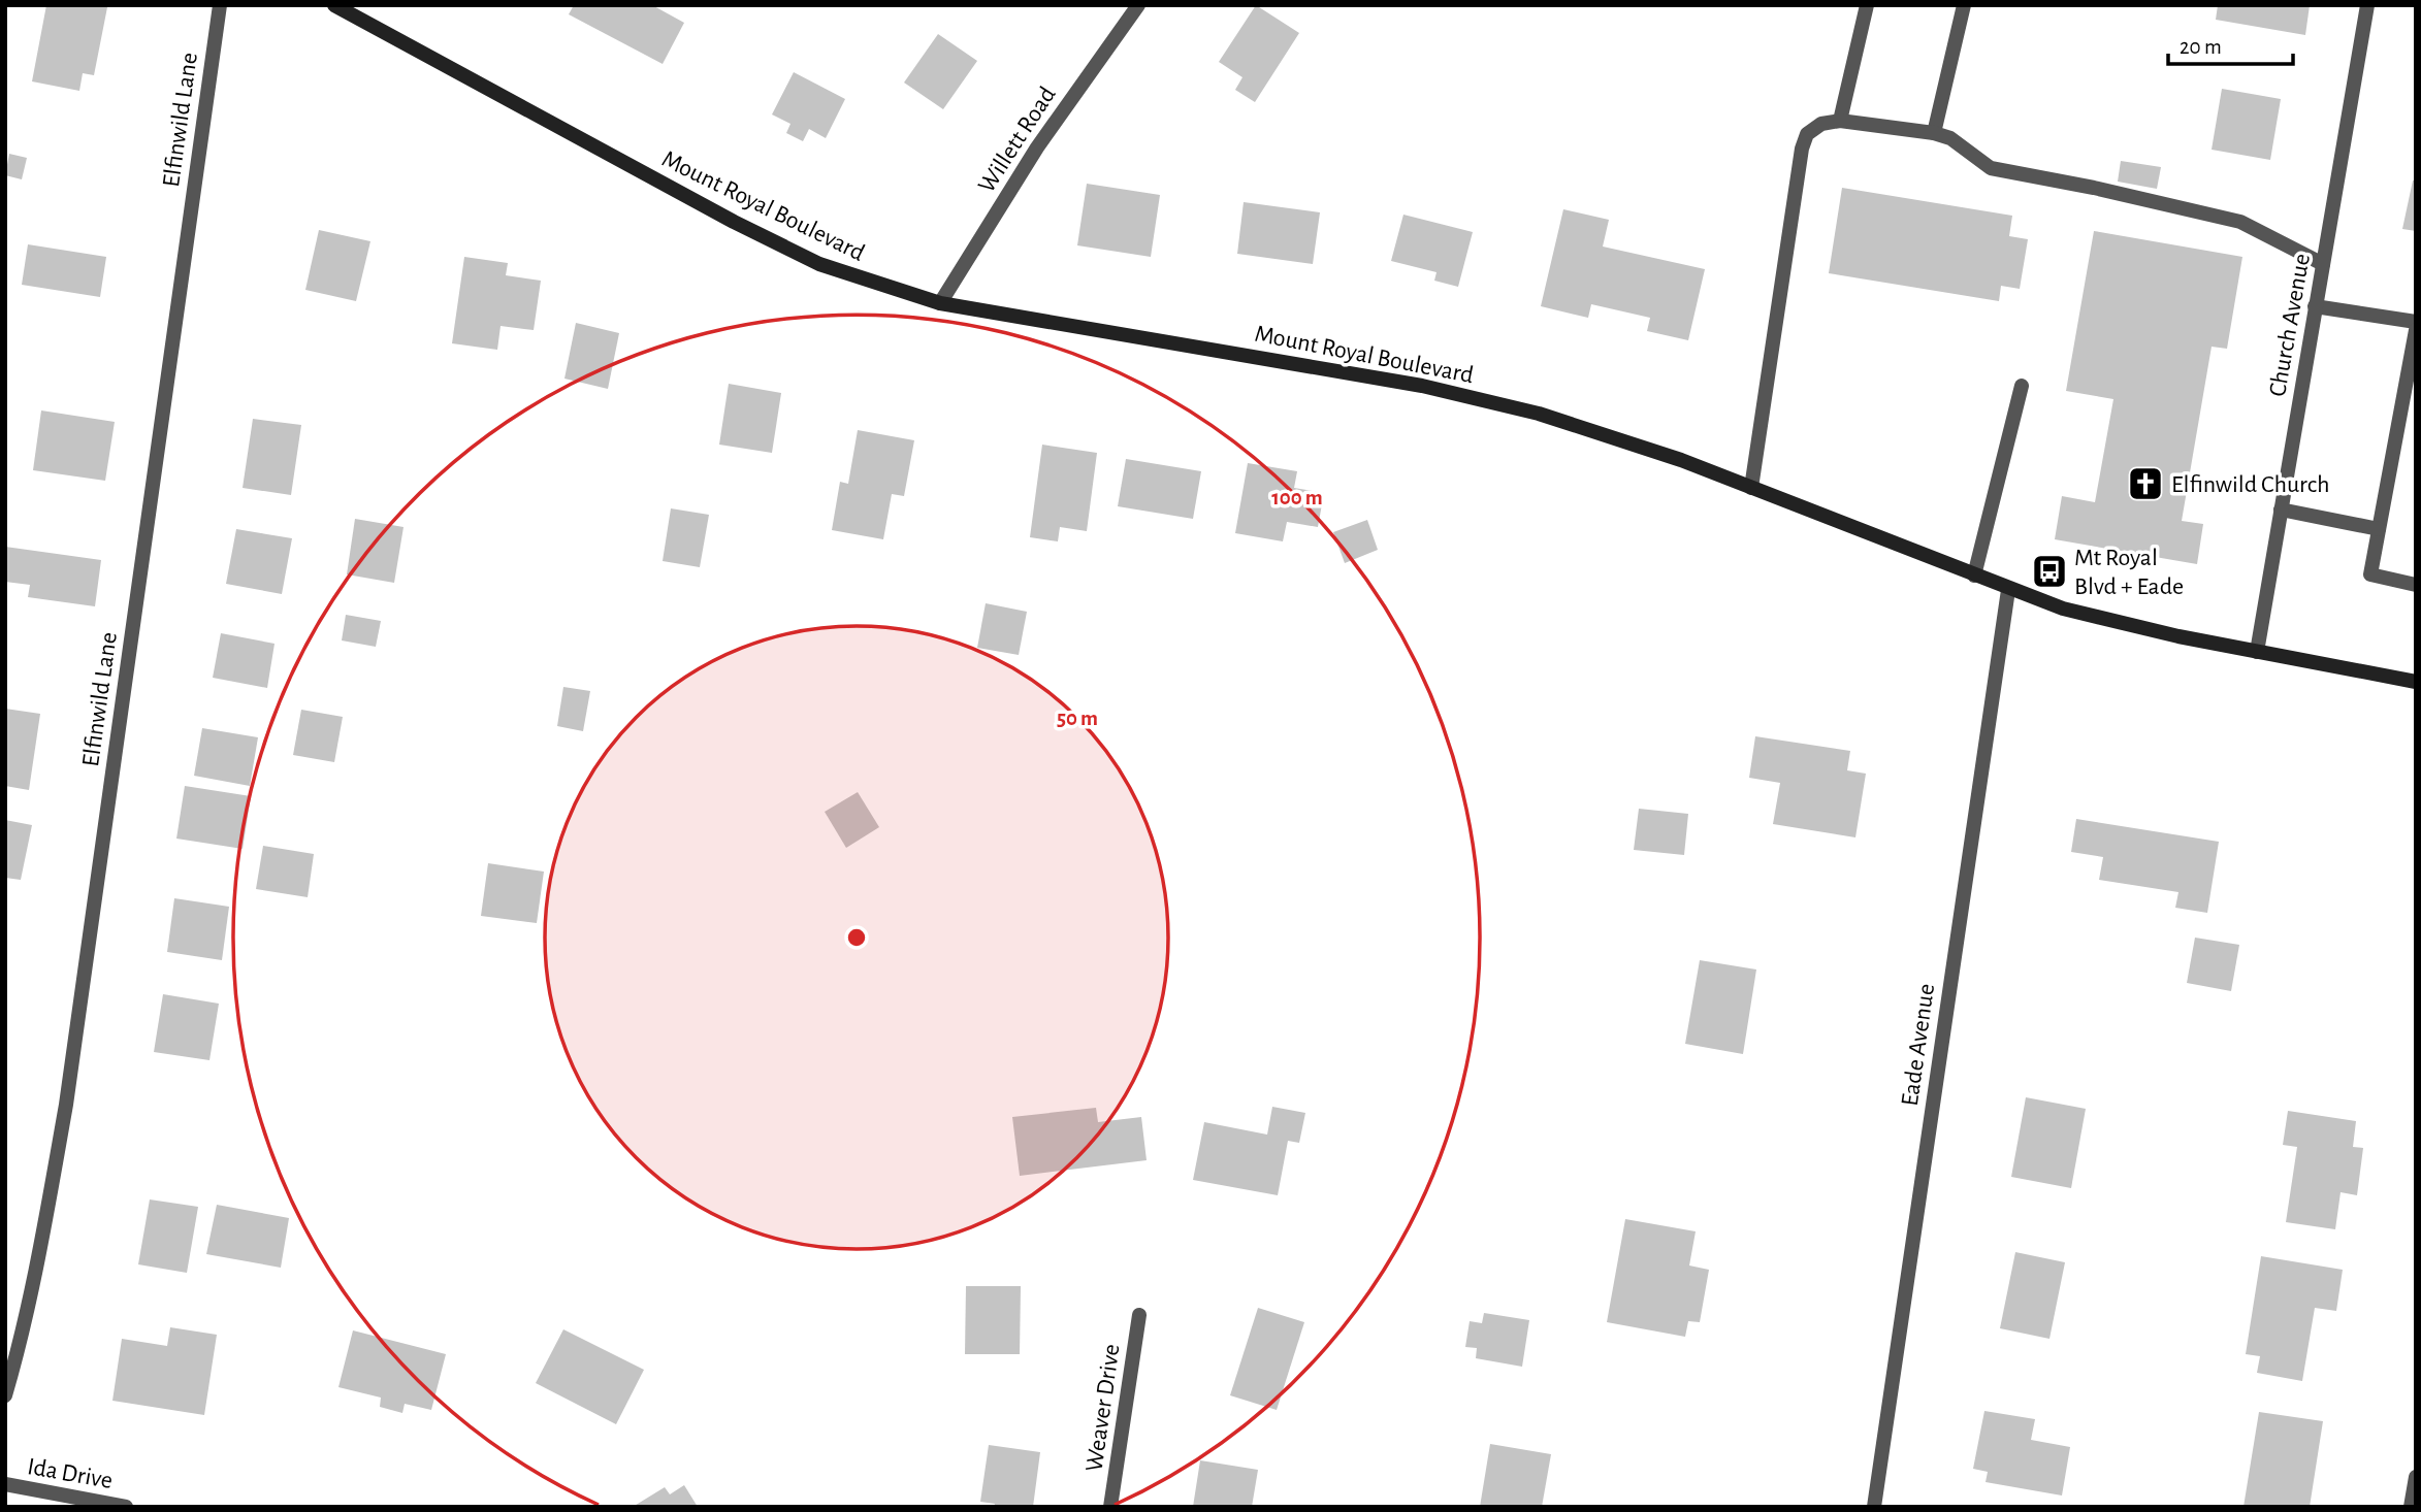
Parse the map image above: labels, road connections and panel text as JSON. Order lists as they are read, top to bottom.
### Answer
{
  "streets": {
    "main road": ["Mount Royal Boulevard"],
    "street": [
      "Elfinwild Lane",
      "Willett Road",
      "Church Avenue",
      "Eade Avenue",
      "Weaver Drive",
      "Ida Drive"
    ]
  },
  "crossings": [
    ["Willett Road", "Mount Royal Boulevard"],
    ["Mount Royal Boulevard", "Church Avenue"],
    ["Mount Royal Boulevard", "Eade Avenue"]
  ],
  "places": {
    "church": ["Elfinwild Church"],
    "bus stop": ["Mt Royal Blvd + Eade"]
  },
  "scale_bar": "20 m",
  "rings": ["100 m", "50 m"]
}
